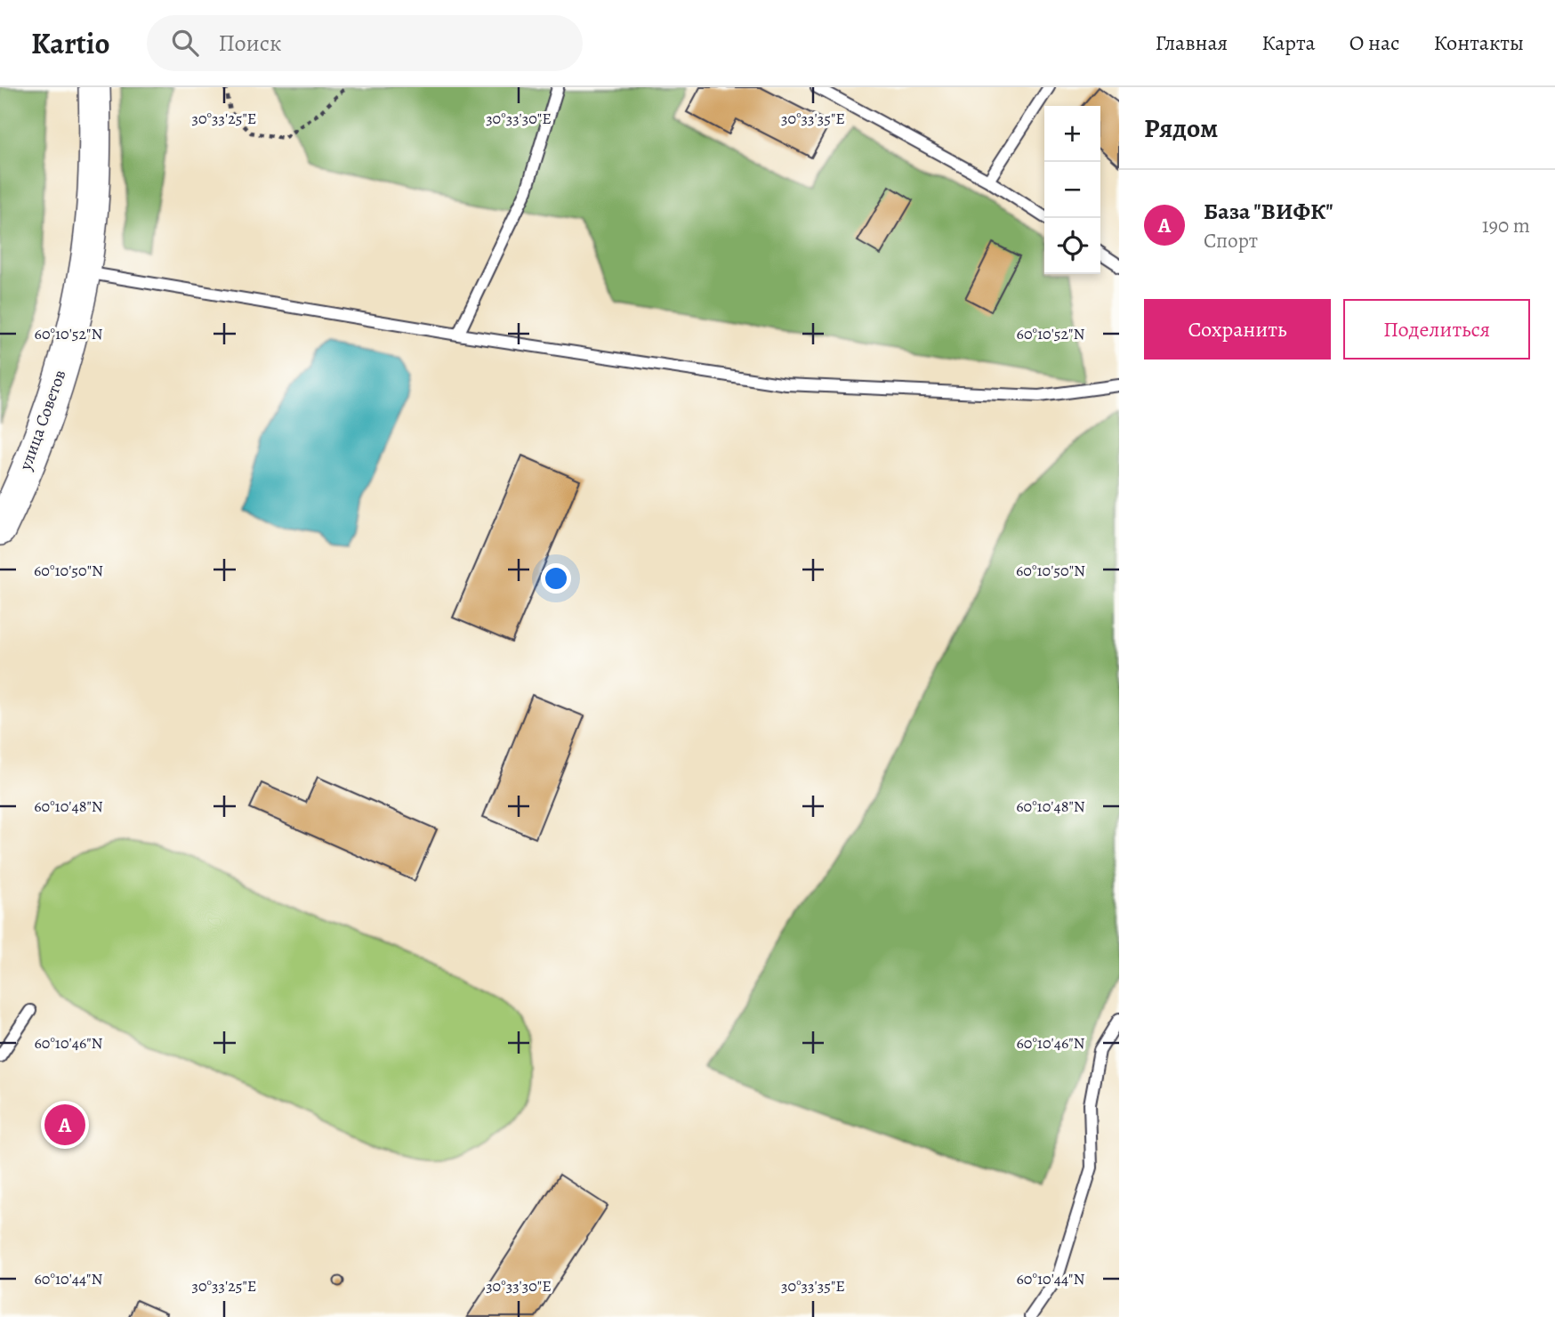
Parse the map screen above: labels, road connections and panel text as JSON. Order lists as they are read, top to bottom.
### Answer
{
  "streets": {
    "main road": ["улица Советов"]
  },
  "page": {
    "header": "Kartio",
    "search": "Поиск",
    "nav": [
      "Главная",
      "Карта",
      "О нас",
      "Контакты"
    ],
    "heading": "Рядом",
    "map_buttons": ["+", "−"],
    "list": [
      {
        "mark": "A",
        "name": "База \"ВИФК\"",
        "note": "Спорт",
        "value": "190 m"
      }
    ],
    "buttons": ["Сохранить", "Поделиться"],
    "pins": "A"
  },
  "coordinates": [
    "30°33'25\"E",
    "30°33'30\"E",
    "30°33'35\"E",
    "60°10'52\"N",
    "60°10'50\"N",
    "60°10'48\"N",
    "60°10'46\"N",
    "60°10'44\"N"
  ]
}
